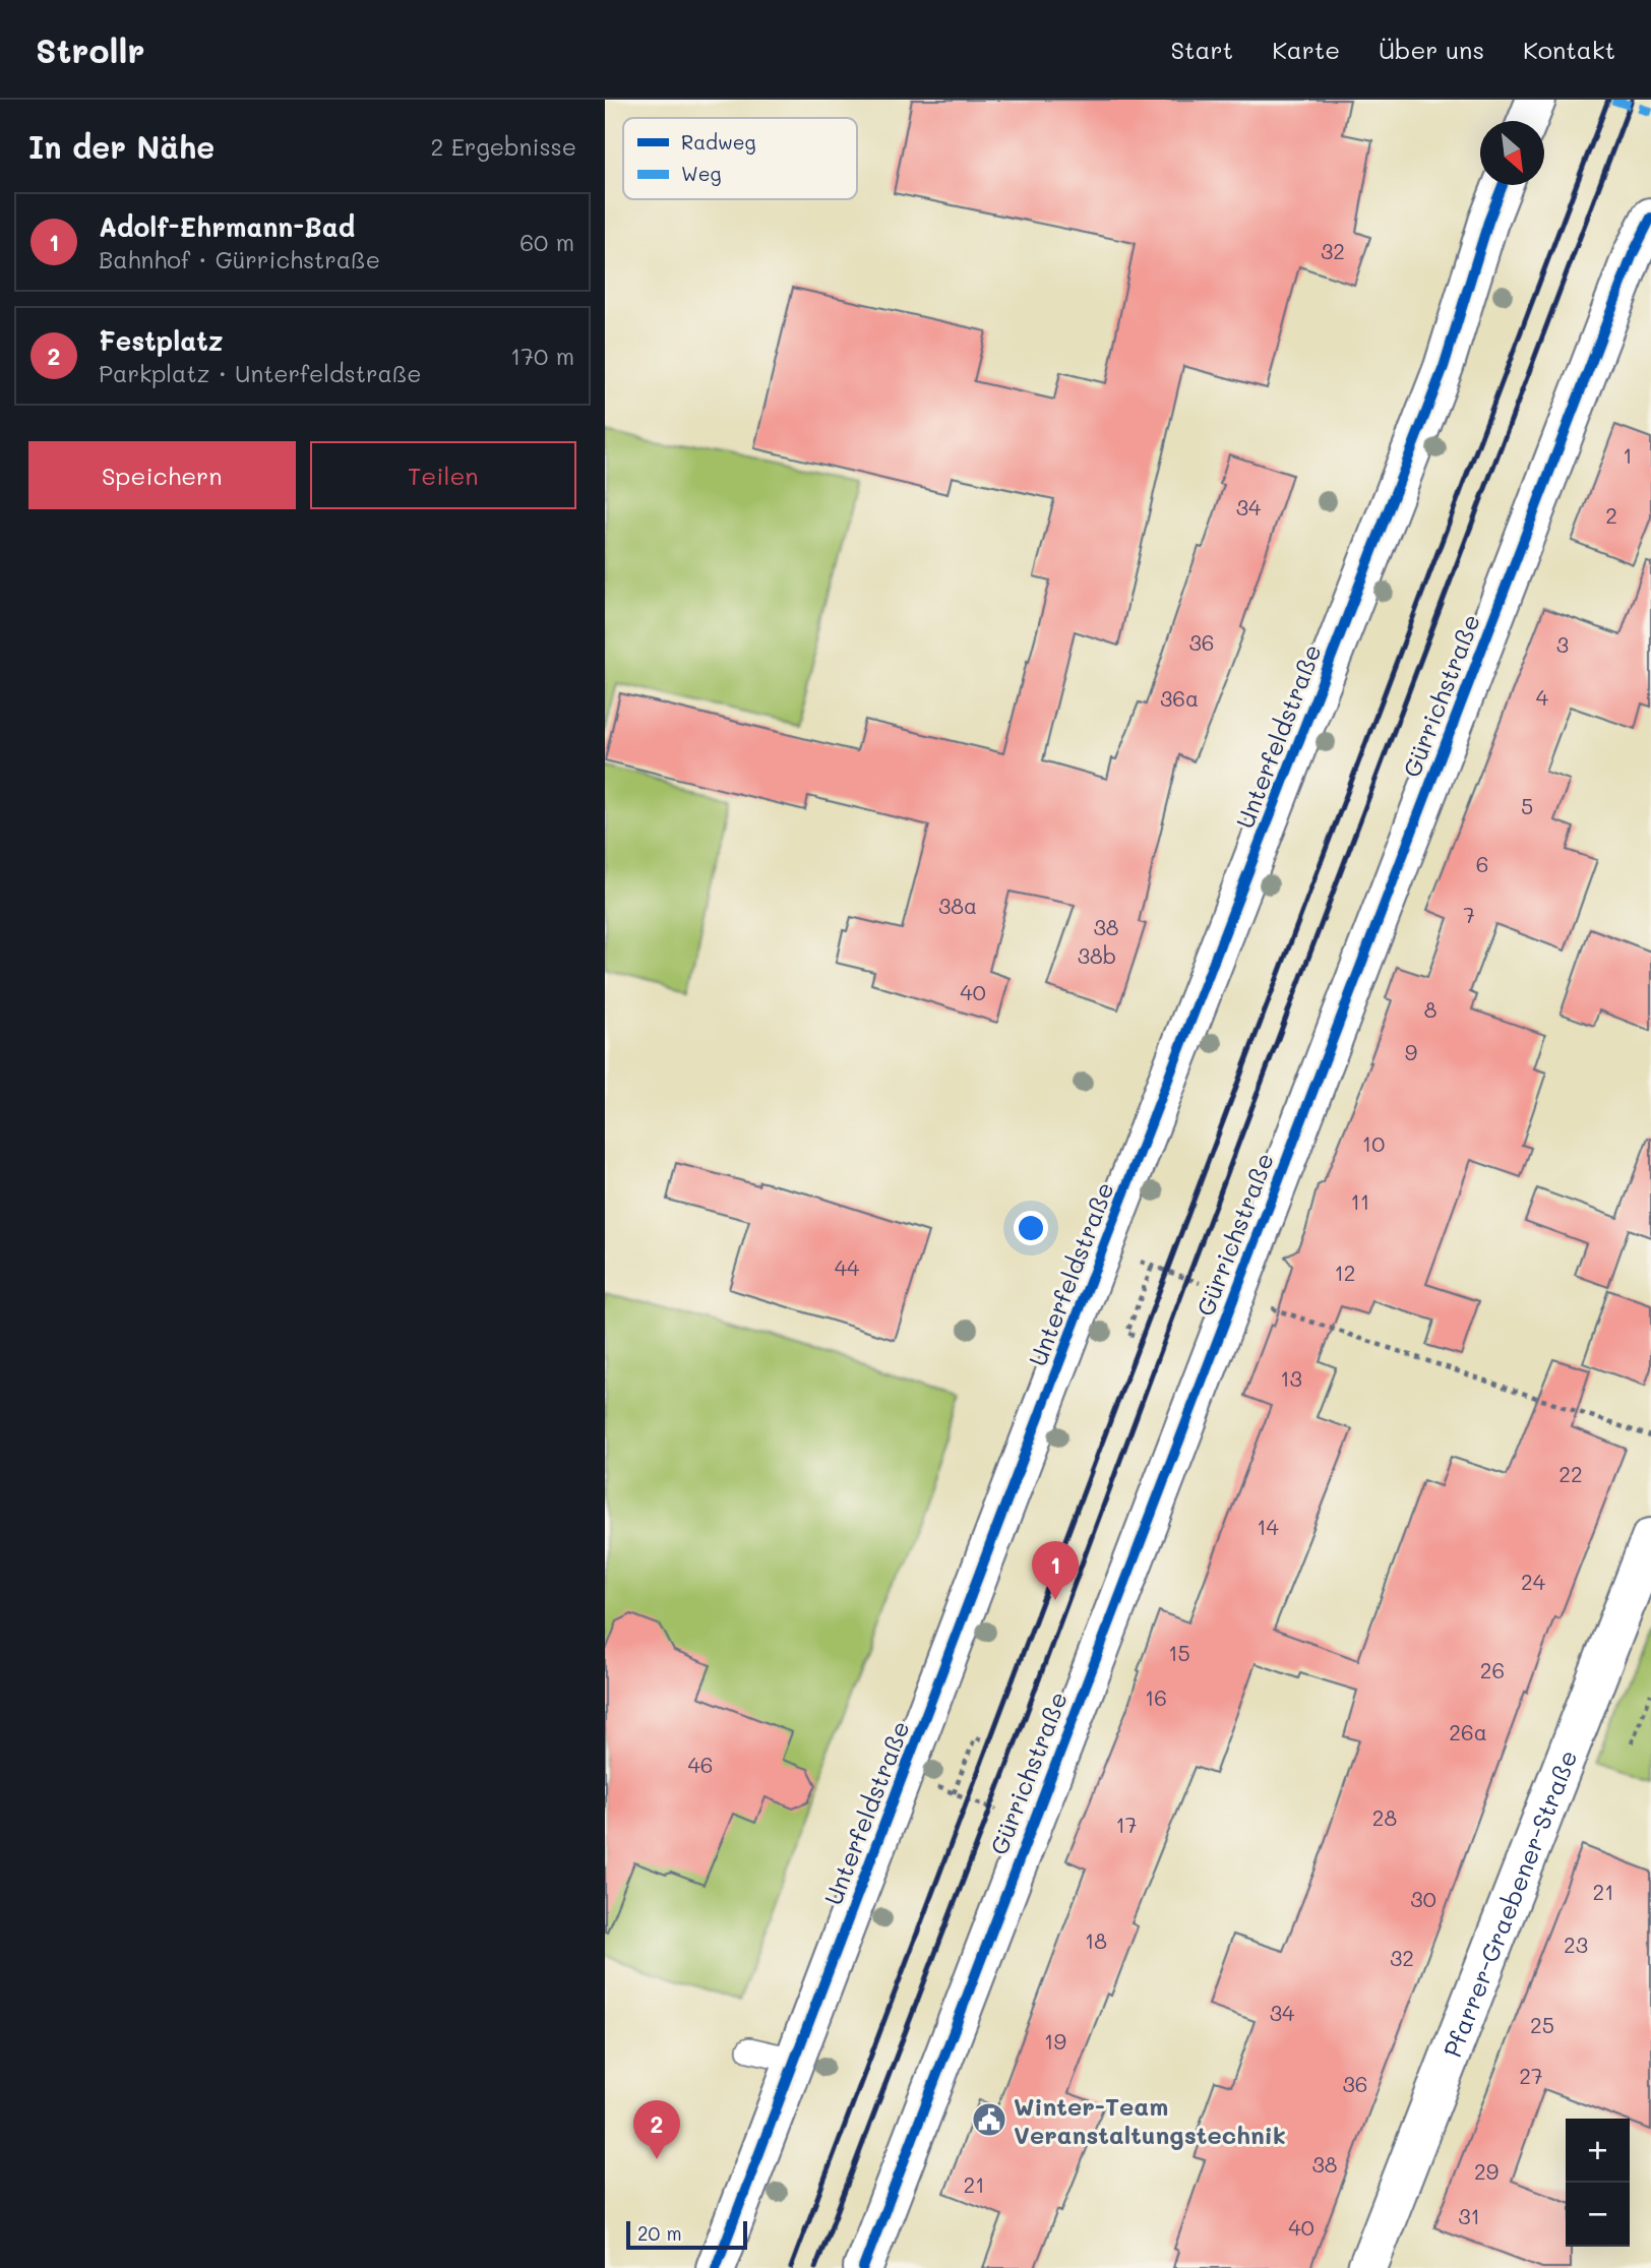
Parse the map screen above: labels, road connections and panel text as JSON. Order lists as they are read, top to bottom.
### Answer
{
  "streets": {
    "street": ["Gürrichstraße", "Unterfeldstraße", "Pfarrer-Graebener-Straße"]
  },
  "places": {
    "public building": ["Winter-Team Veranstaltungstechnik"]
  },
  "house_numbers": [
    "32",
    "1",
    "34",
    "2",
    "36",
    "3",
    "4",
    "36a",
    "5",
    "6",
    "38a",
    "7",
    "38",
    "38b",
    "40",
    "8",
    "9",
    "10",
    "11",
    "44",
    "12",
    "13",
    "22",
    "14",
    "24",
    "15",
    "26",
    "16",
    "26a",
    "46",
    "28",
    "17",
    "21",
    "30",
    "18",
    "23",
    "32",
    "34",
    "25",
    "19",
    "27",
    "36",
    "38",
    "29",
    "21",
    "31",
    "40"
  ],
  "legend": ["Radweg", "Weg"],
  "scale_bar": "20 m",
  "north": "bottom right",
  "page": {
    "header": "Strollr",
    "nav": [
      "Start",
      "Karte",
      "Über uns",
      "Kontakt"
    ],
    "heading": ["In der Nähe", "2 Ergebnisse"],
    "list": [
      {
        "mark": "1",
        "name": "Adolf-Ehrmann-Bad",
        "note": "Bahnhof · Gürrichstraße",
        "value": "60 m"
      },
      {
        "mark": "2",
        "name": "Festplatz",
        "note": "Parkplatz · Unterfeldstraße",
        "value": "170 m"
      }
    ],
    "buttons": ["Speichern", "Teilen"],
    "pins": ["1", "2"],
    "map_buttons": ["+", "−"],
    "scale": "20 m"
  }
}
